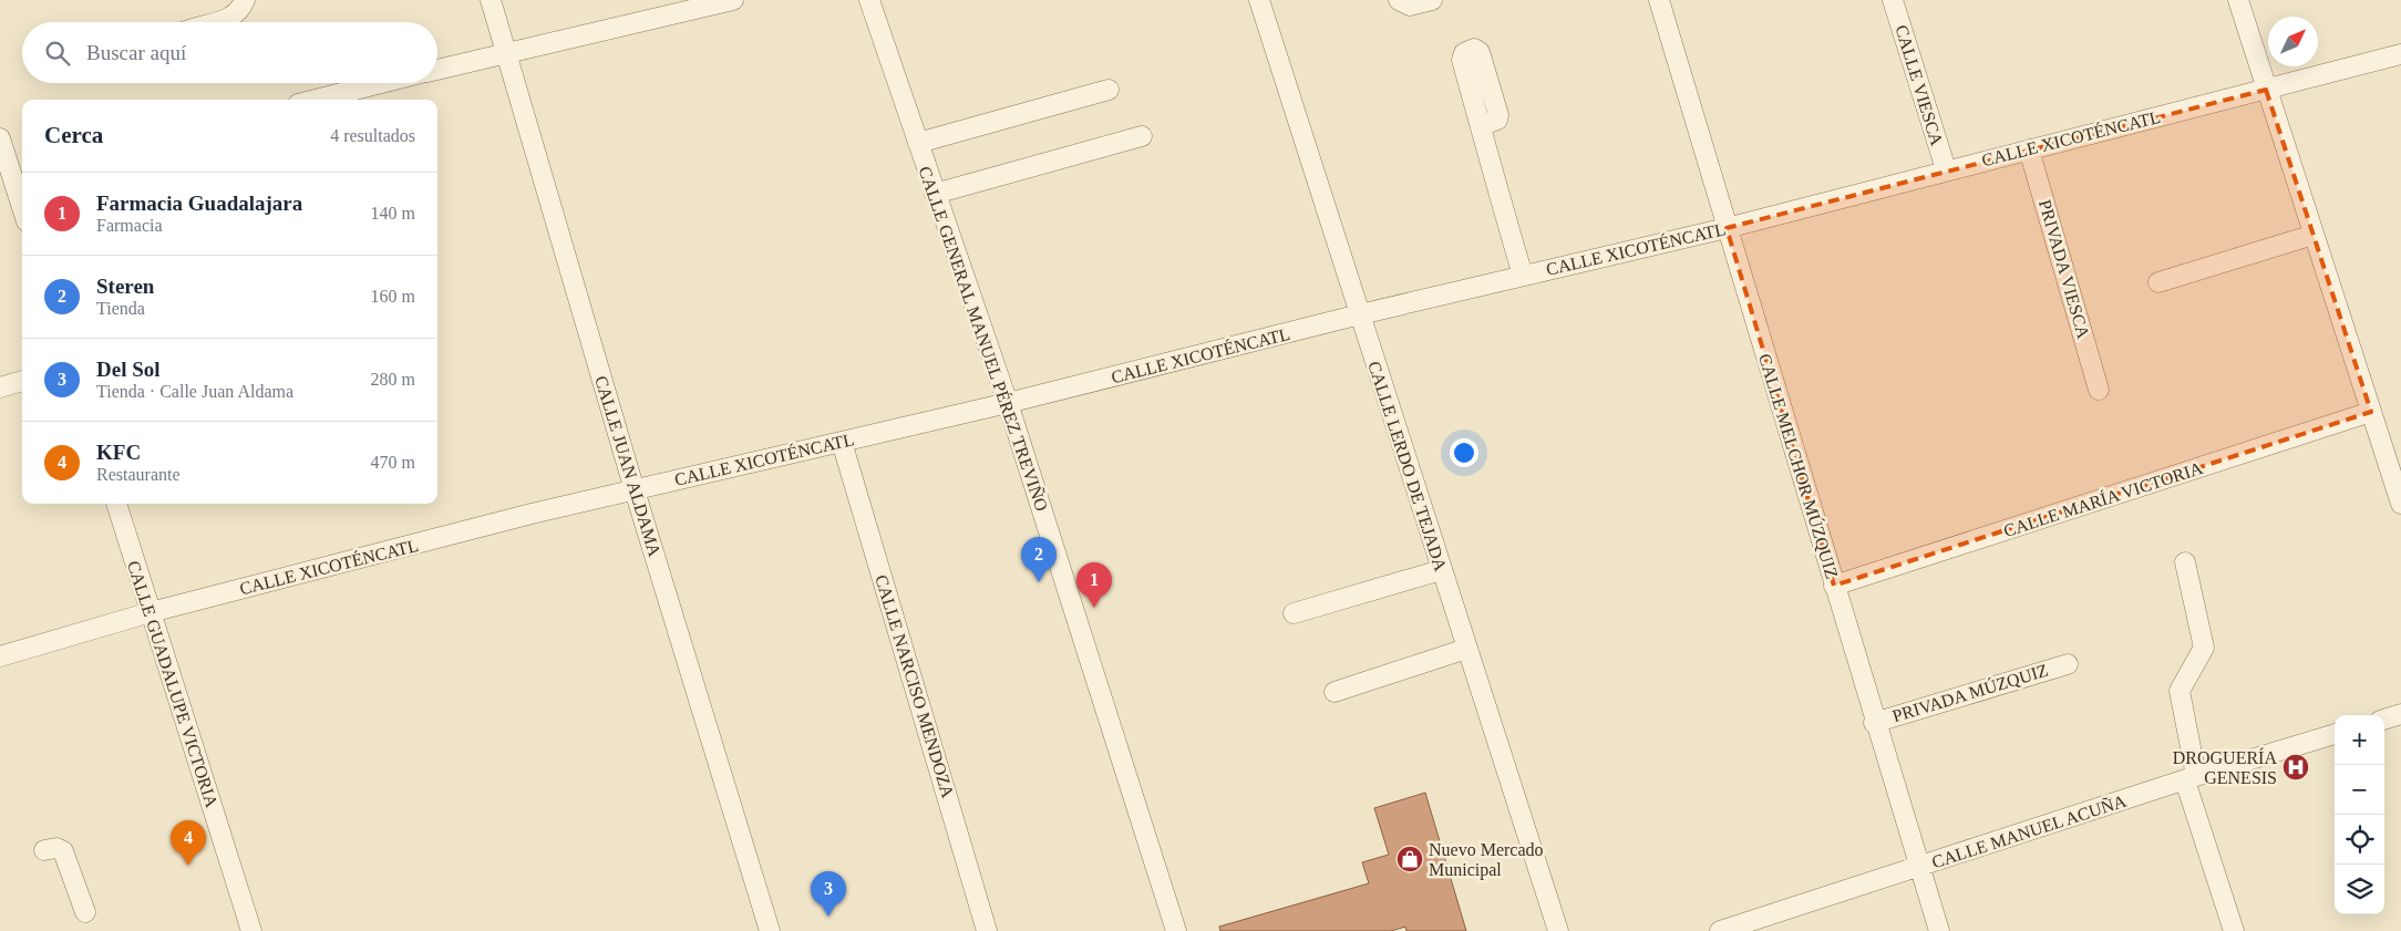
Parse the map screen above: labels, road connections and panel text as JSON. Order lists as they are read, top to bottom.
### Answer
{
  "streets": {
    "street": [
      "CALLE VIESCA",
      "CALLE XICOTÉNCATL",
      "PRIVADA VIESCA",
      "CALLE GENERAL MANUEL PÉREZ TREVIÑO",
      "CALLE JUAN ALDAMA",
      "CALLE LERDO DE TEJADA",
      "CALLE MELCHOR MÚZQUIZ",
      "CALLE MARÍA VICTORIA",
      "CALLE GUADALUPE VICTORIA",
      "CALLE NARCISO MENDOZA",
      "PRIVADA MÚZQUIZ",
      "CALLE MANUEL ACUÑA"
    ]
  },
  "crossings": [
    ["CALLE VIESCA", "CALLE XICOTÉNCATL"],
    ["CALLE XICOTÉNCATL", "PRIVADA VIESCA"],
    ["CALLE XICOTÉNCATL", "CALLE GENERAL MANUEL PÉREZ TREVIÑO"],
    ["CALLE XICOTÉNCATL", "CALLE JUAN ALDAMA"],
    ["CALLE XICOTÉNCATL", "CALLE LERDO DE TEJADA"],
    ["CALLE XICOTÉNCATL", "CALLE MELCHOR MÚZQUIZ"],
    ["CALLE XICOTÉNCATL", "CALLE GUADALUPE VICTORIA"],
    ["CALLE XICOTÉNCATL", "CALLE NARCISO MENDOZA"],
    ["CALLE MELCHOR MÚZQUIZ", "CALLE MARÍA VICTORIA"],
    ["CALLE MELCHOR MÚZQUIZ", "PRIVADA MÚZQUIZ"],
    ["CALLE MELCHOR MÚZQUIZ", "CALLE MANUEL ACUÑA"]
  ],
  "places": {
    "hospital": ["DROGUERÍA GENESIS"],
    "shop": ["Nuevo Mercado Municipal"]
  },
  "north": "top right",
  "page": {
    "search": "Buscar aquí",
    "heading": ["Cerca", "4 resultados"],
    "list": [
      {
        "mark": "1",
        "name": "Farmacia Guadalajara",
        "note": "Farmacia",
        "value": "140 m"
      },
      {
        "mark": "2",
        "name": "Steren",
        "note": "Tienda",
        "value": "160 m"
      },
      {
        "mark": "3",
        "name": "Del Sol",
        "note": "Tienda · Calle Juan Aldama",
        "value": "280 m"
      },
      {
        "mark": "4",
        "name": "KFC",
        "note": "Restaurante",
        "value": "470 m"
      }
    ],
    "pins": [
      "2",
      "1",
      "4",
      "3"
    ],
    "map_buttons": ["+", "−"]
  }
}
